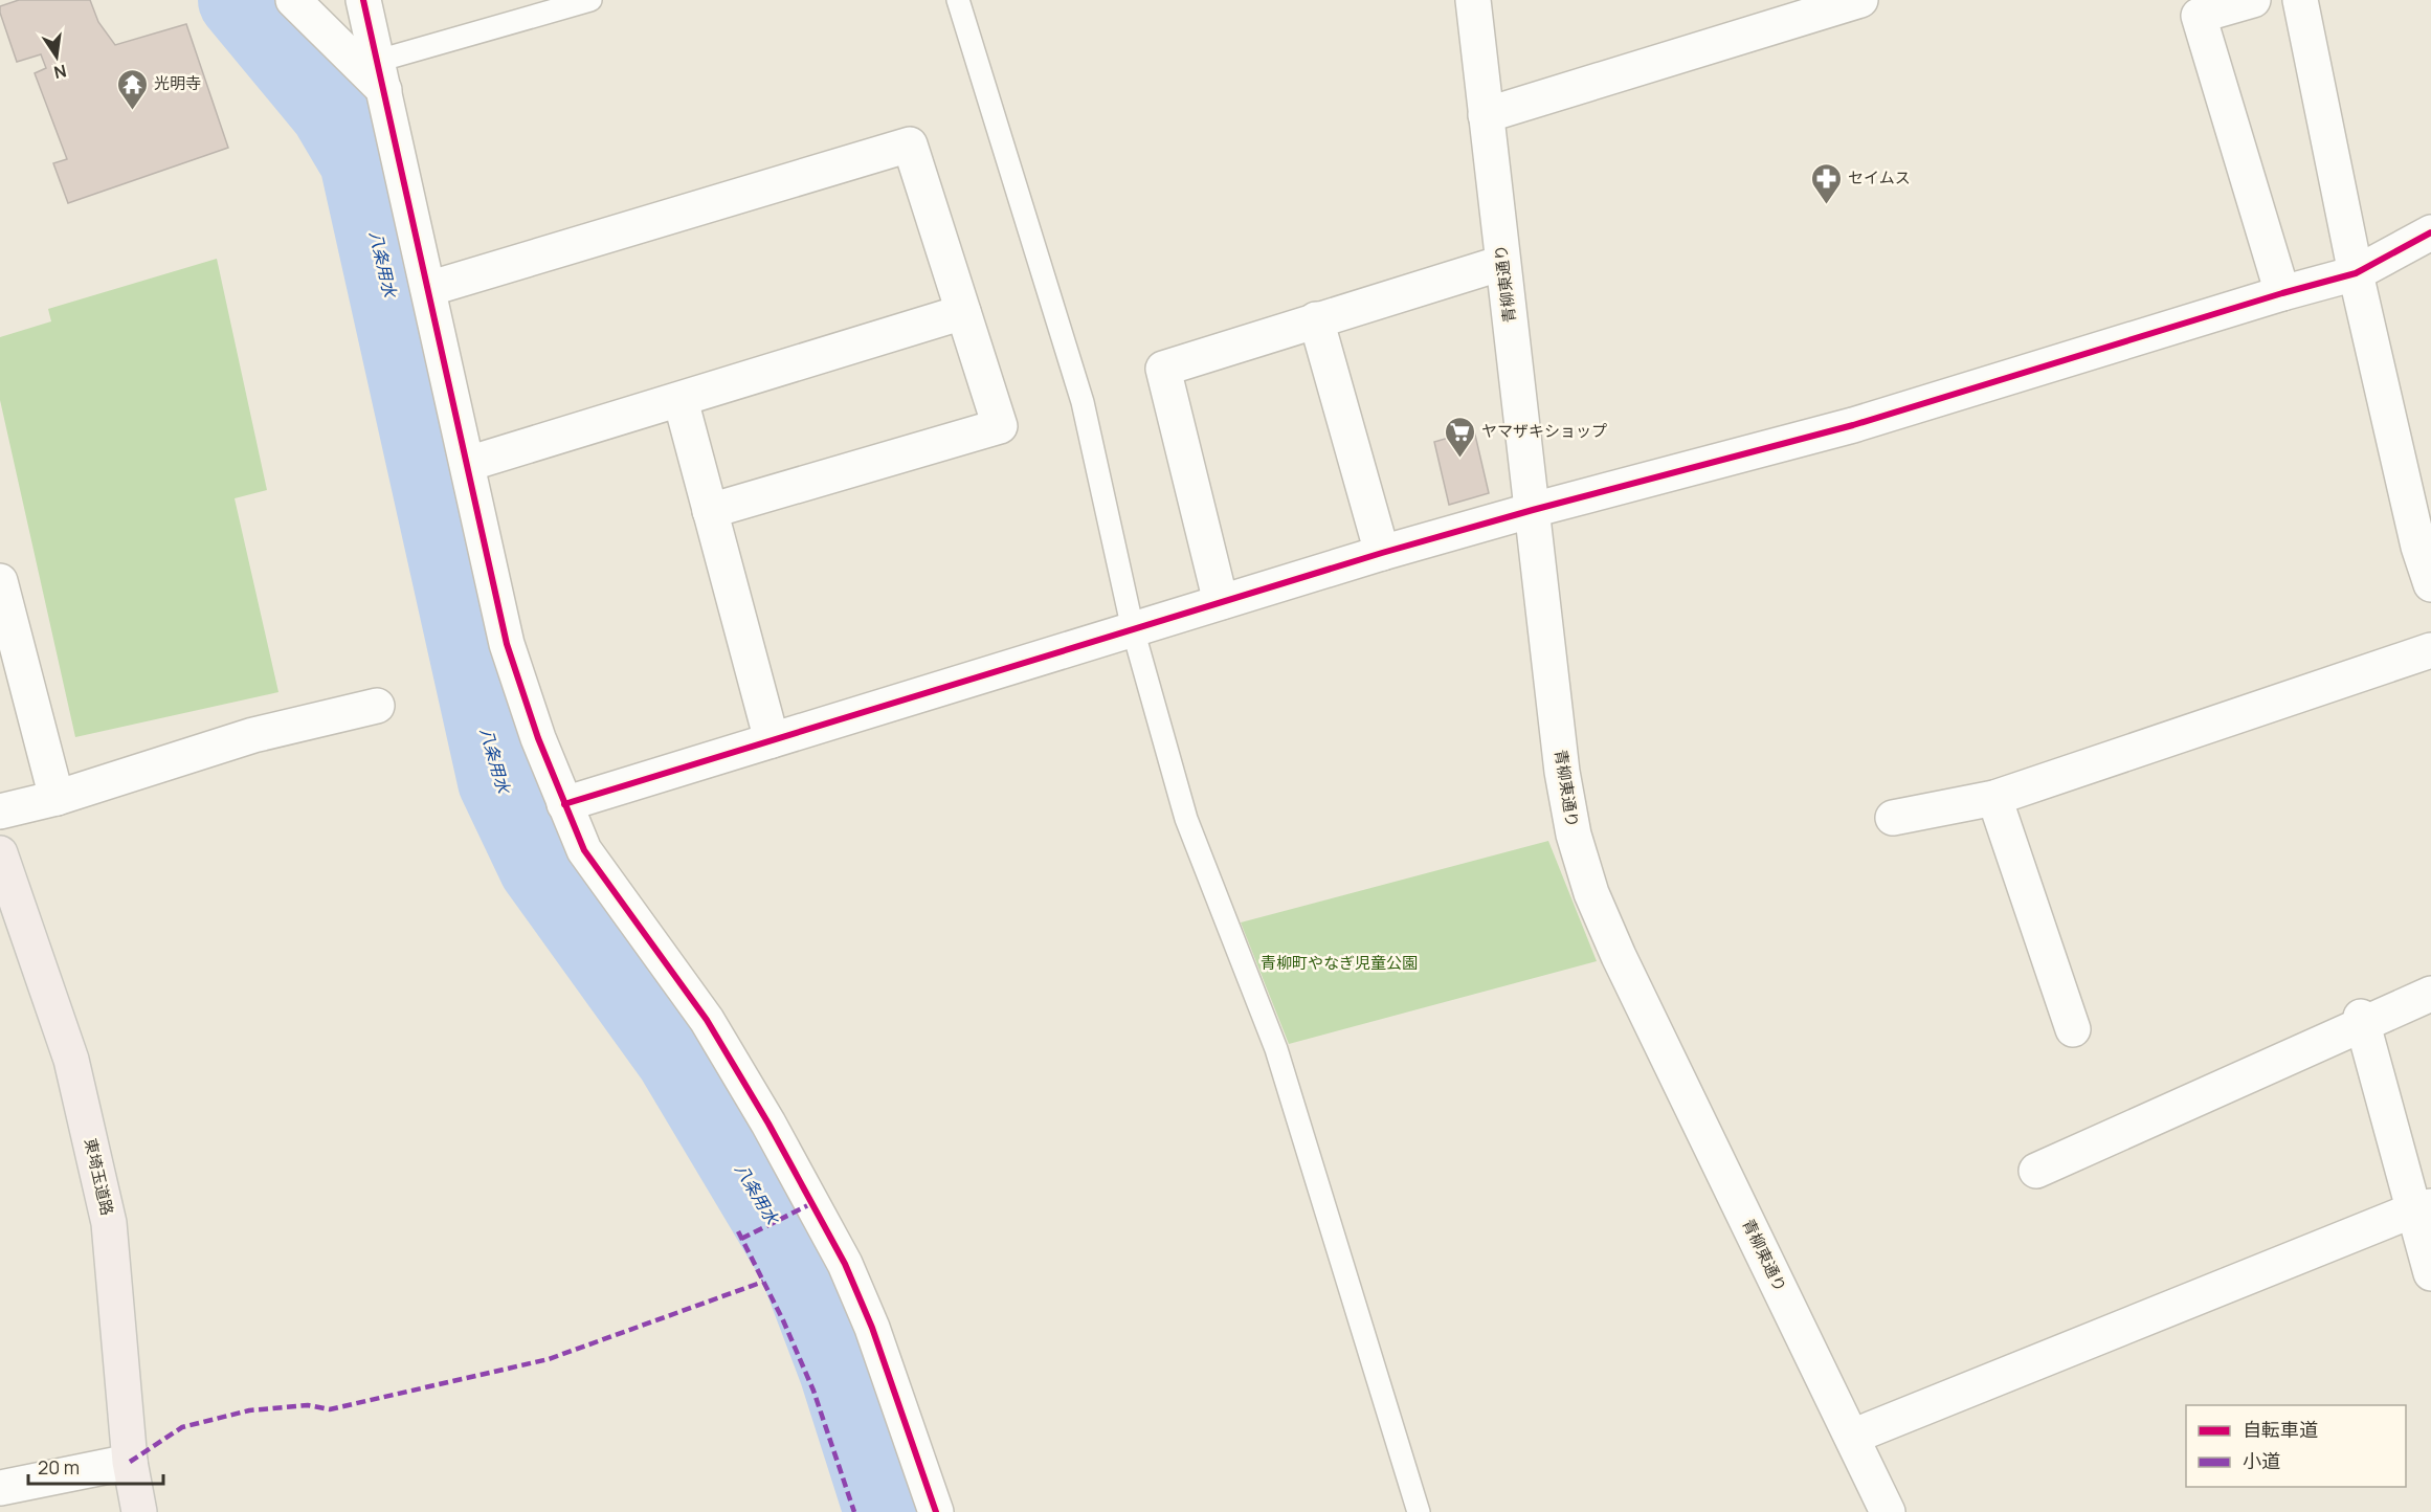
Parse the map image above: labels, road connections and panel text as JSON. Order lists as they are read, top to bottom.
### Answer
{
  "streets": {
    "highway": ["東埼玉道路"],
    "street": ["青柳東通り"]
  },
  "water": ["八条用水"],
  "parks": ["青柳町やなぎ児童公園"],
  "places": {
    "temple": ["光明寺"],
    "pharmacy": ["セイムス"],
    "supermarket": ["ヤマザキショップ"]
  },
  "legend": ["自転車道", "小道"],
  "scale_bar": "20 m",
  "north": "bottom"
}
